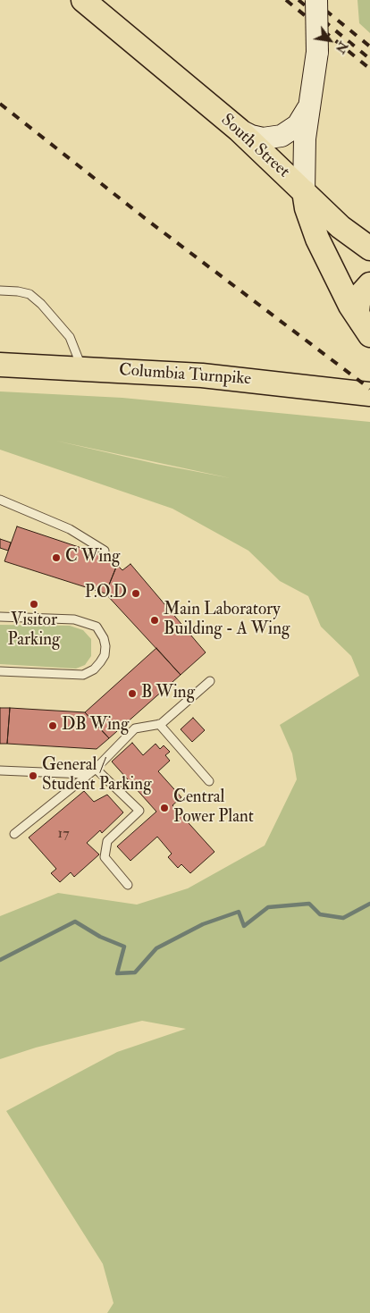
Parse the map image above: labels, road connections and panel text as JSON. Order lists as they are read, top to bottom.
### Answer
{
  "streets": {
    "main road": ["South Street", "Columbia Turnpike"]
  },
  "places": [
    "C Wing",
    "P.O.D",
    "Visitor Parking",
    "Main Laboratory Building - A Wing",
    "B Wing",
    "DB Wing",
    "General / Student Parking",
    "Central Power Plant"
  ],
  "house_numbers": ["17"],
  "north": "bottom right"
}
